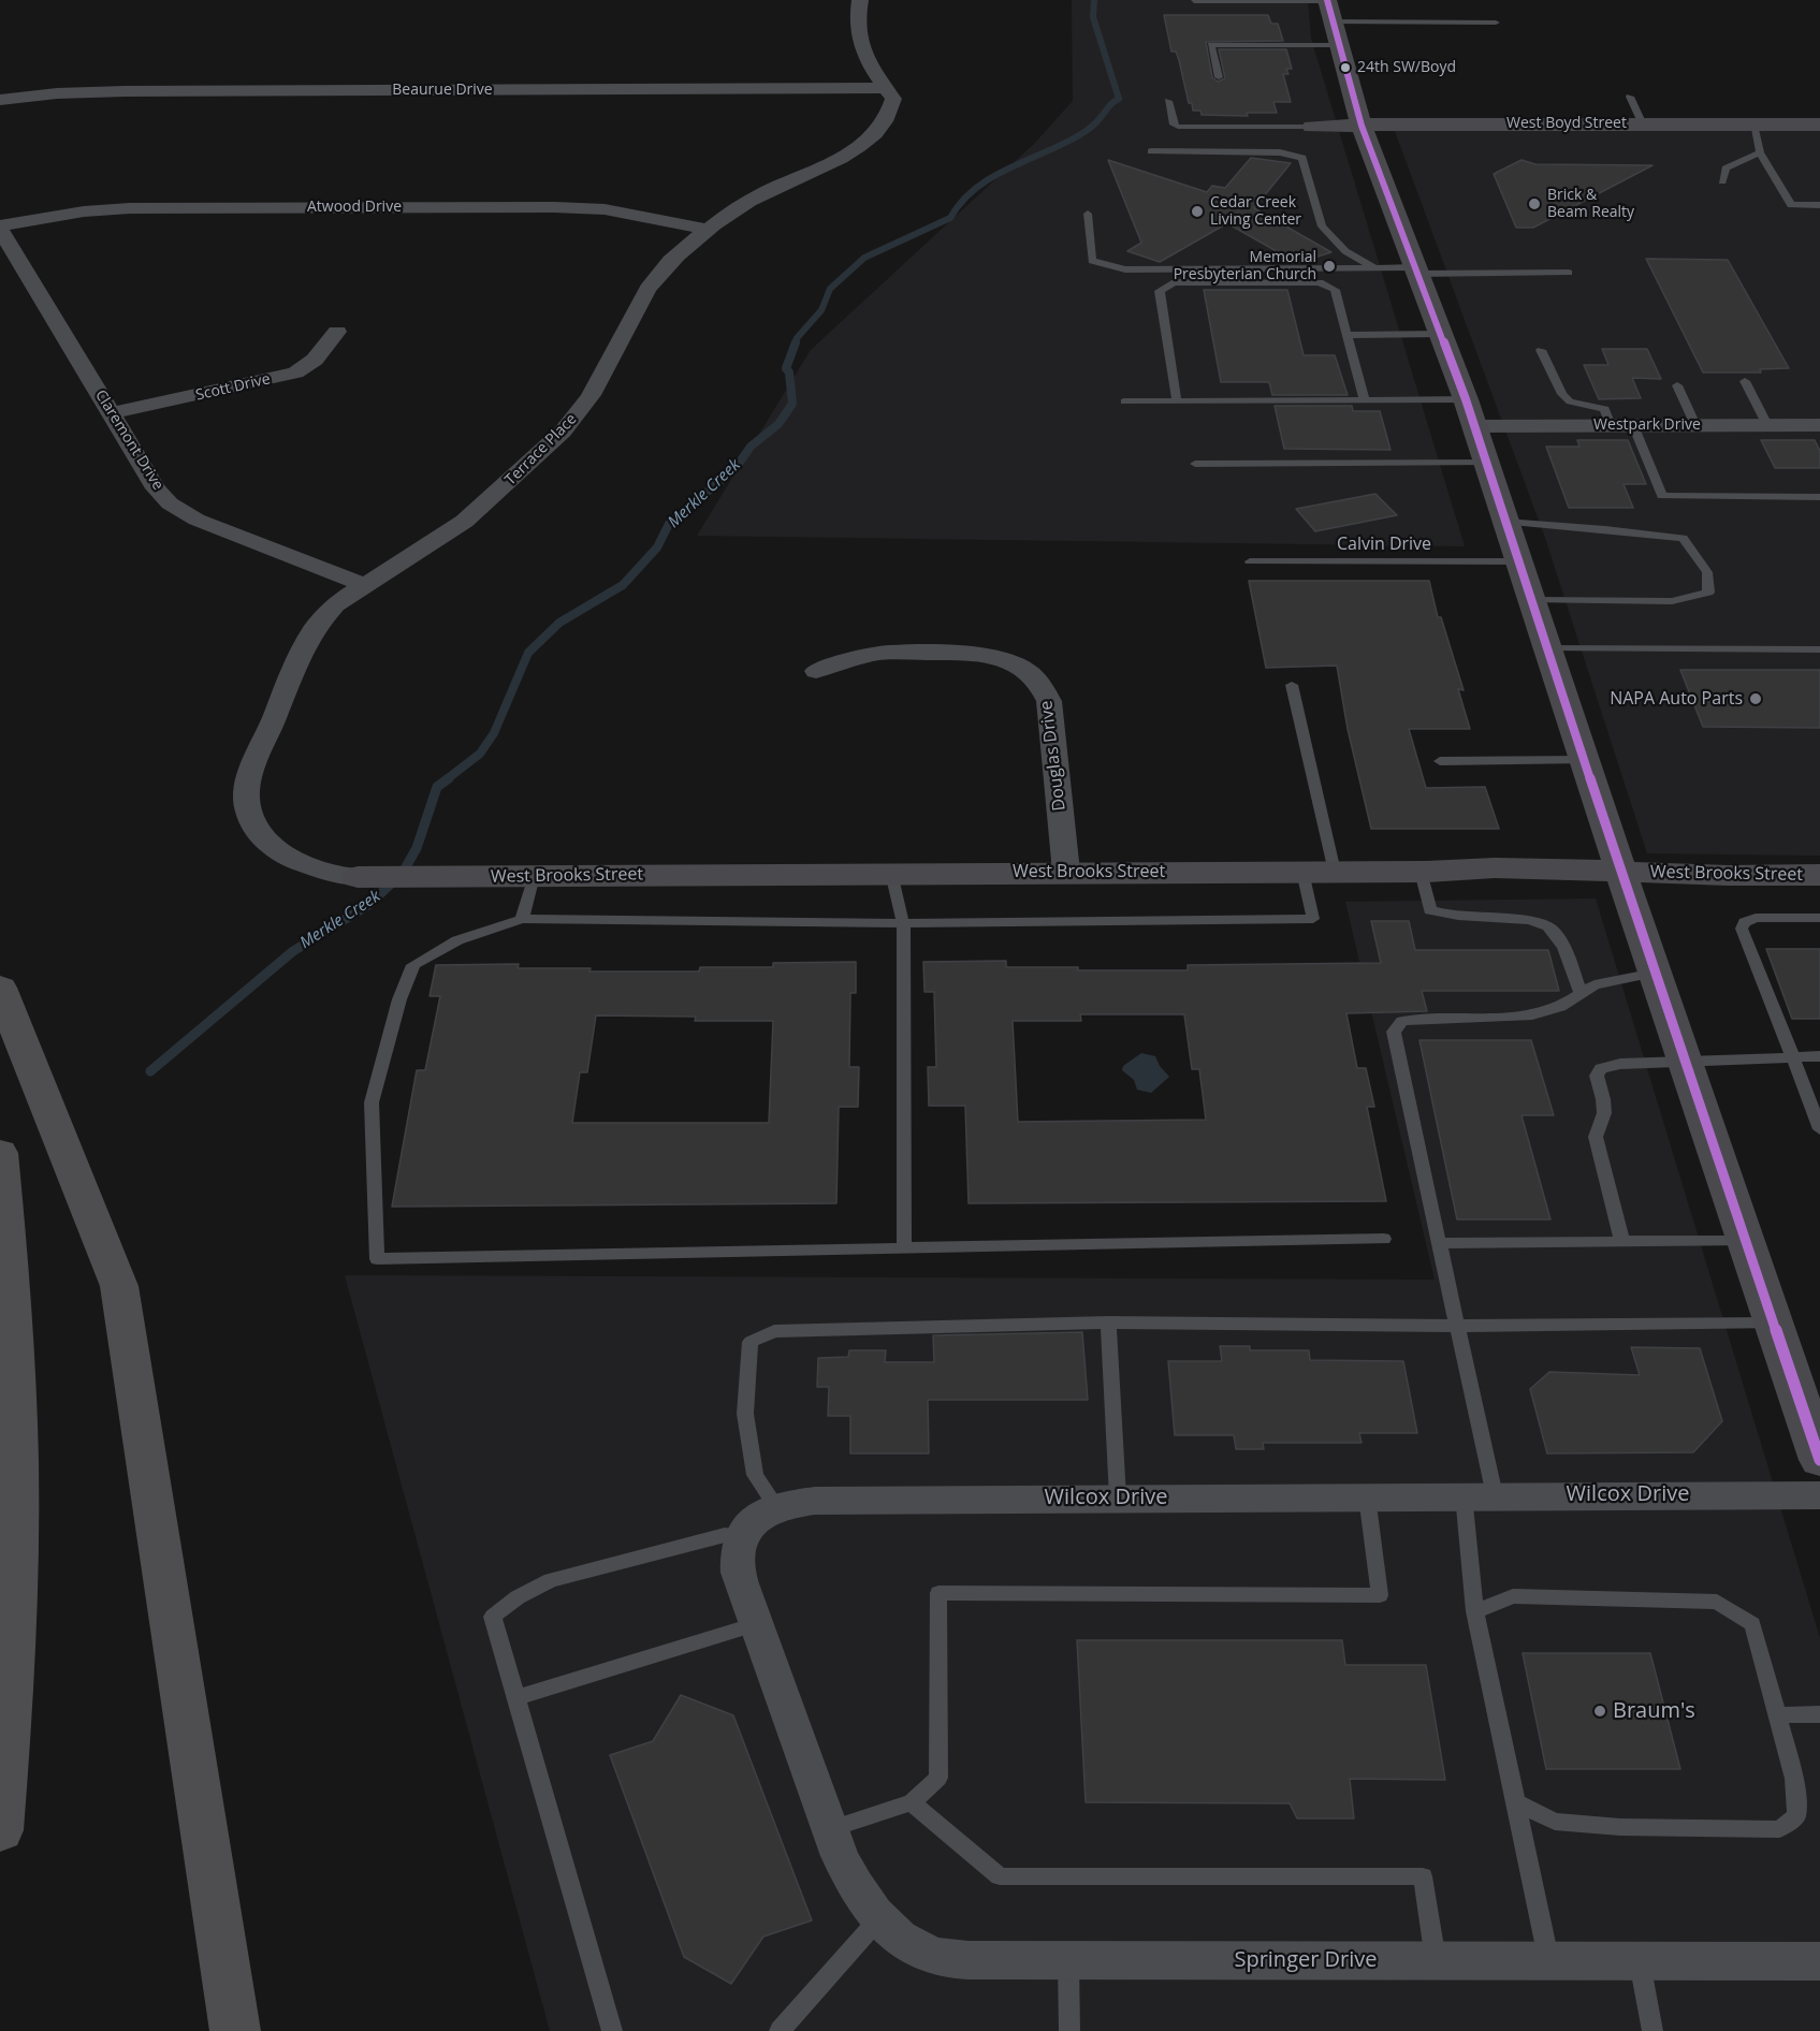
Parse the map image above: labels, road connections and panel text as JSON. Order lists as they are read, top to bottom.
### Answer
{
  "streets": {
    "main road": ["West Boyd Street", "West Brooks Street"],
    "street": [
      "Beaurue Drive",
      "Atwood Drive",
      "Scott Drive",
      "Westpark Drive",
      "Claremont Drive",
      "Terrace Place",
      "Douglas Drive",
      "Wilcox Drive",
      "Springer Drive"
    ],
    "lane": ["Calvin Drive"]
  },
  "crossings": [
    ["Beaurue Drive", "Terrace Place"],
    ["Atwood Drive", "Claremont Drive"],
    ["Atwood Drive", "Terrace Place"],
    ["Scott Drive", "Claremont Drive"],
    ["Claremont Drive", "Terrace Place"],
    ["Terrace Place", "West Brooks Street"],
    ["Douglas Drive", "West Brooks Street"]
  ],
  "water": ["Merkle Creek"],
  "places": [
    "24th SW/Boyd",
    "Brick & Beam Realty",
    "Cedar Creek Living Center",
    "Memorial Presbyterian Church",
    "NAPA Auto Parts",
    "Braum's"
  ]
}
